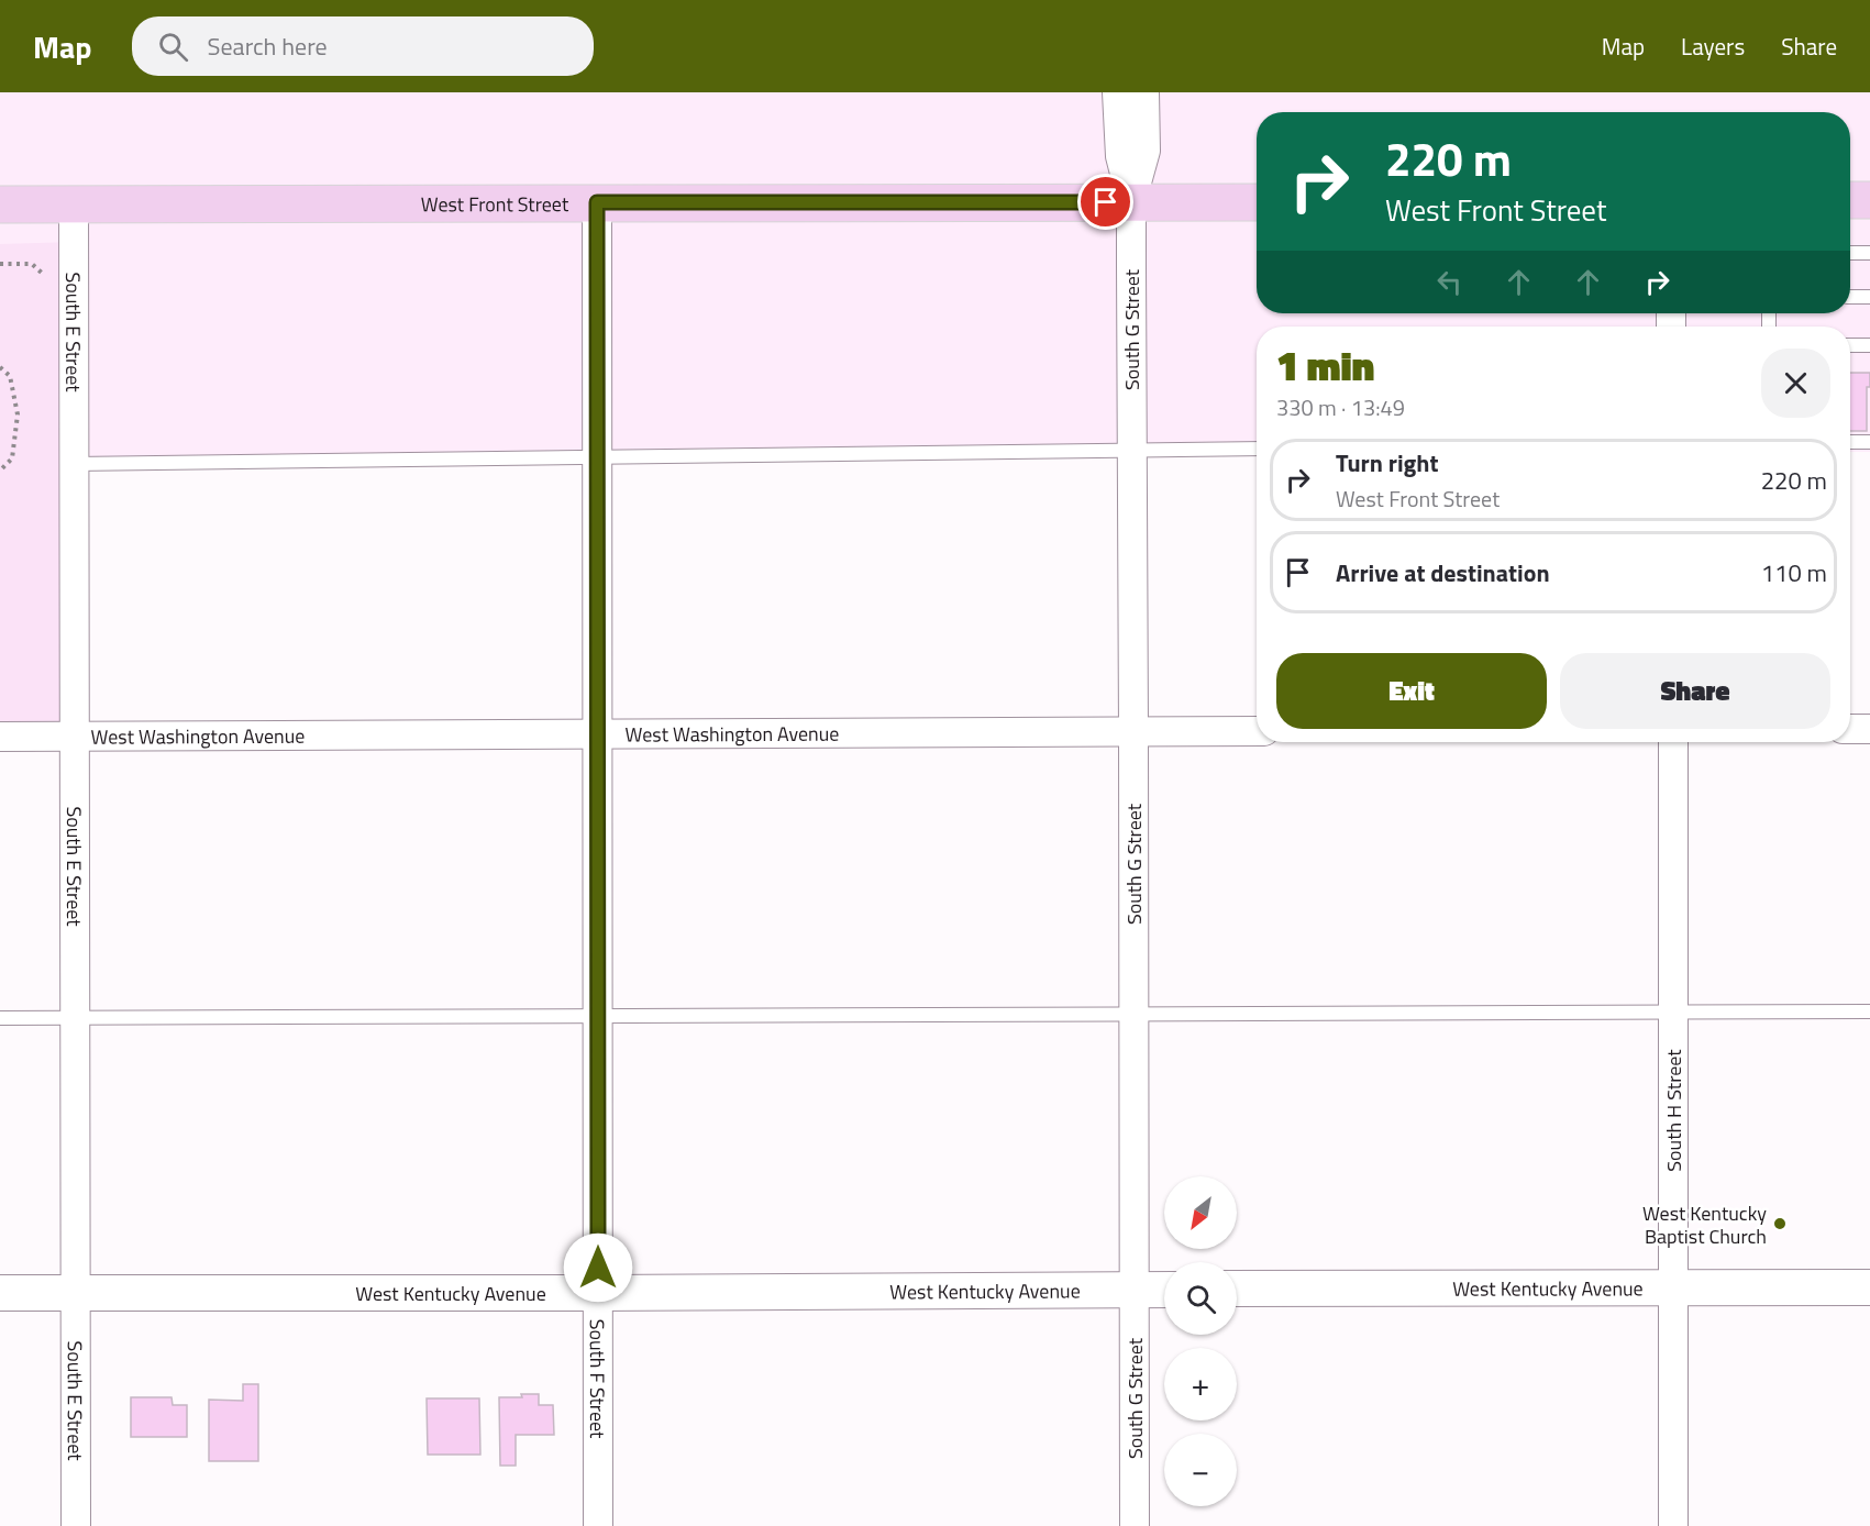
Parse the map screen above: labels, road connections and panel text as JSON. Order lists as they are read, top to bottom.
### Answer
{
  "streets": {
    "main road": ["West Front Street"],
    "street": [
      "South G Street",
      "South E Street",
      "West Washington Avenue",
      "South H Street",
      "West Kentucky Avenue",
      "South F Street"
    ]
  },
  "crossings": [
    ["West Front Street", "South G Street"],
    ["West Front Street", "South E Street"],
    ["West Front Street", "South F Street"],
    ["South G Street", "West Washington Avenue"],
    ["South G Street", "West Kentucky Avenue"],
    ["South E Street", "West Washington Avenue"],
    ["South E Street", "West Kentucky Avenue"],
    ["West Washington Avenue", "South F Street"],
    ["South H Street", "West Kentucky Avenue"],
    ["West Kentucky Avenue", "South F Street"]
  ],
  "places": ["West Kentucky Baptist Church"],
  "north": "bottom left",
  "page": {
    "header": "Map",
    "search": "Search here",
    "nav": ["Map", "Layers", "Share"],
    "turn": ["220 m", "West Front Street"],
    "heading": ["1 min", "330 m · 13:49"],
    "list": [
      {
        "name": "Turn right",
        "note": "West Front Street",
        "value": "220 m"
      },
      {
        "name": "Arrive at destination",
        "value": "110 m"
      }
    ],
    "buttons": ["Exit", "Share"],
    "map_buttons": ["+", "−"]
  }
}
